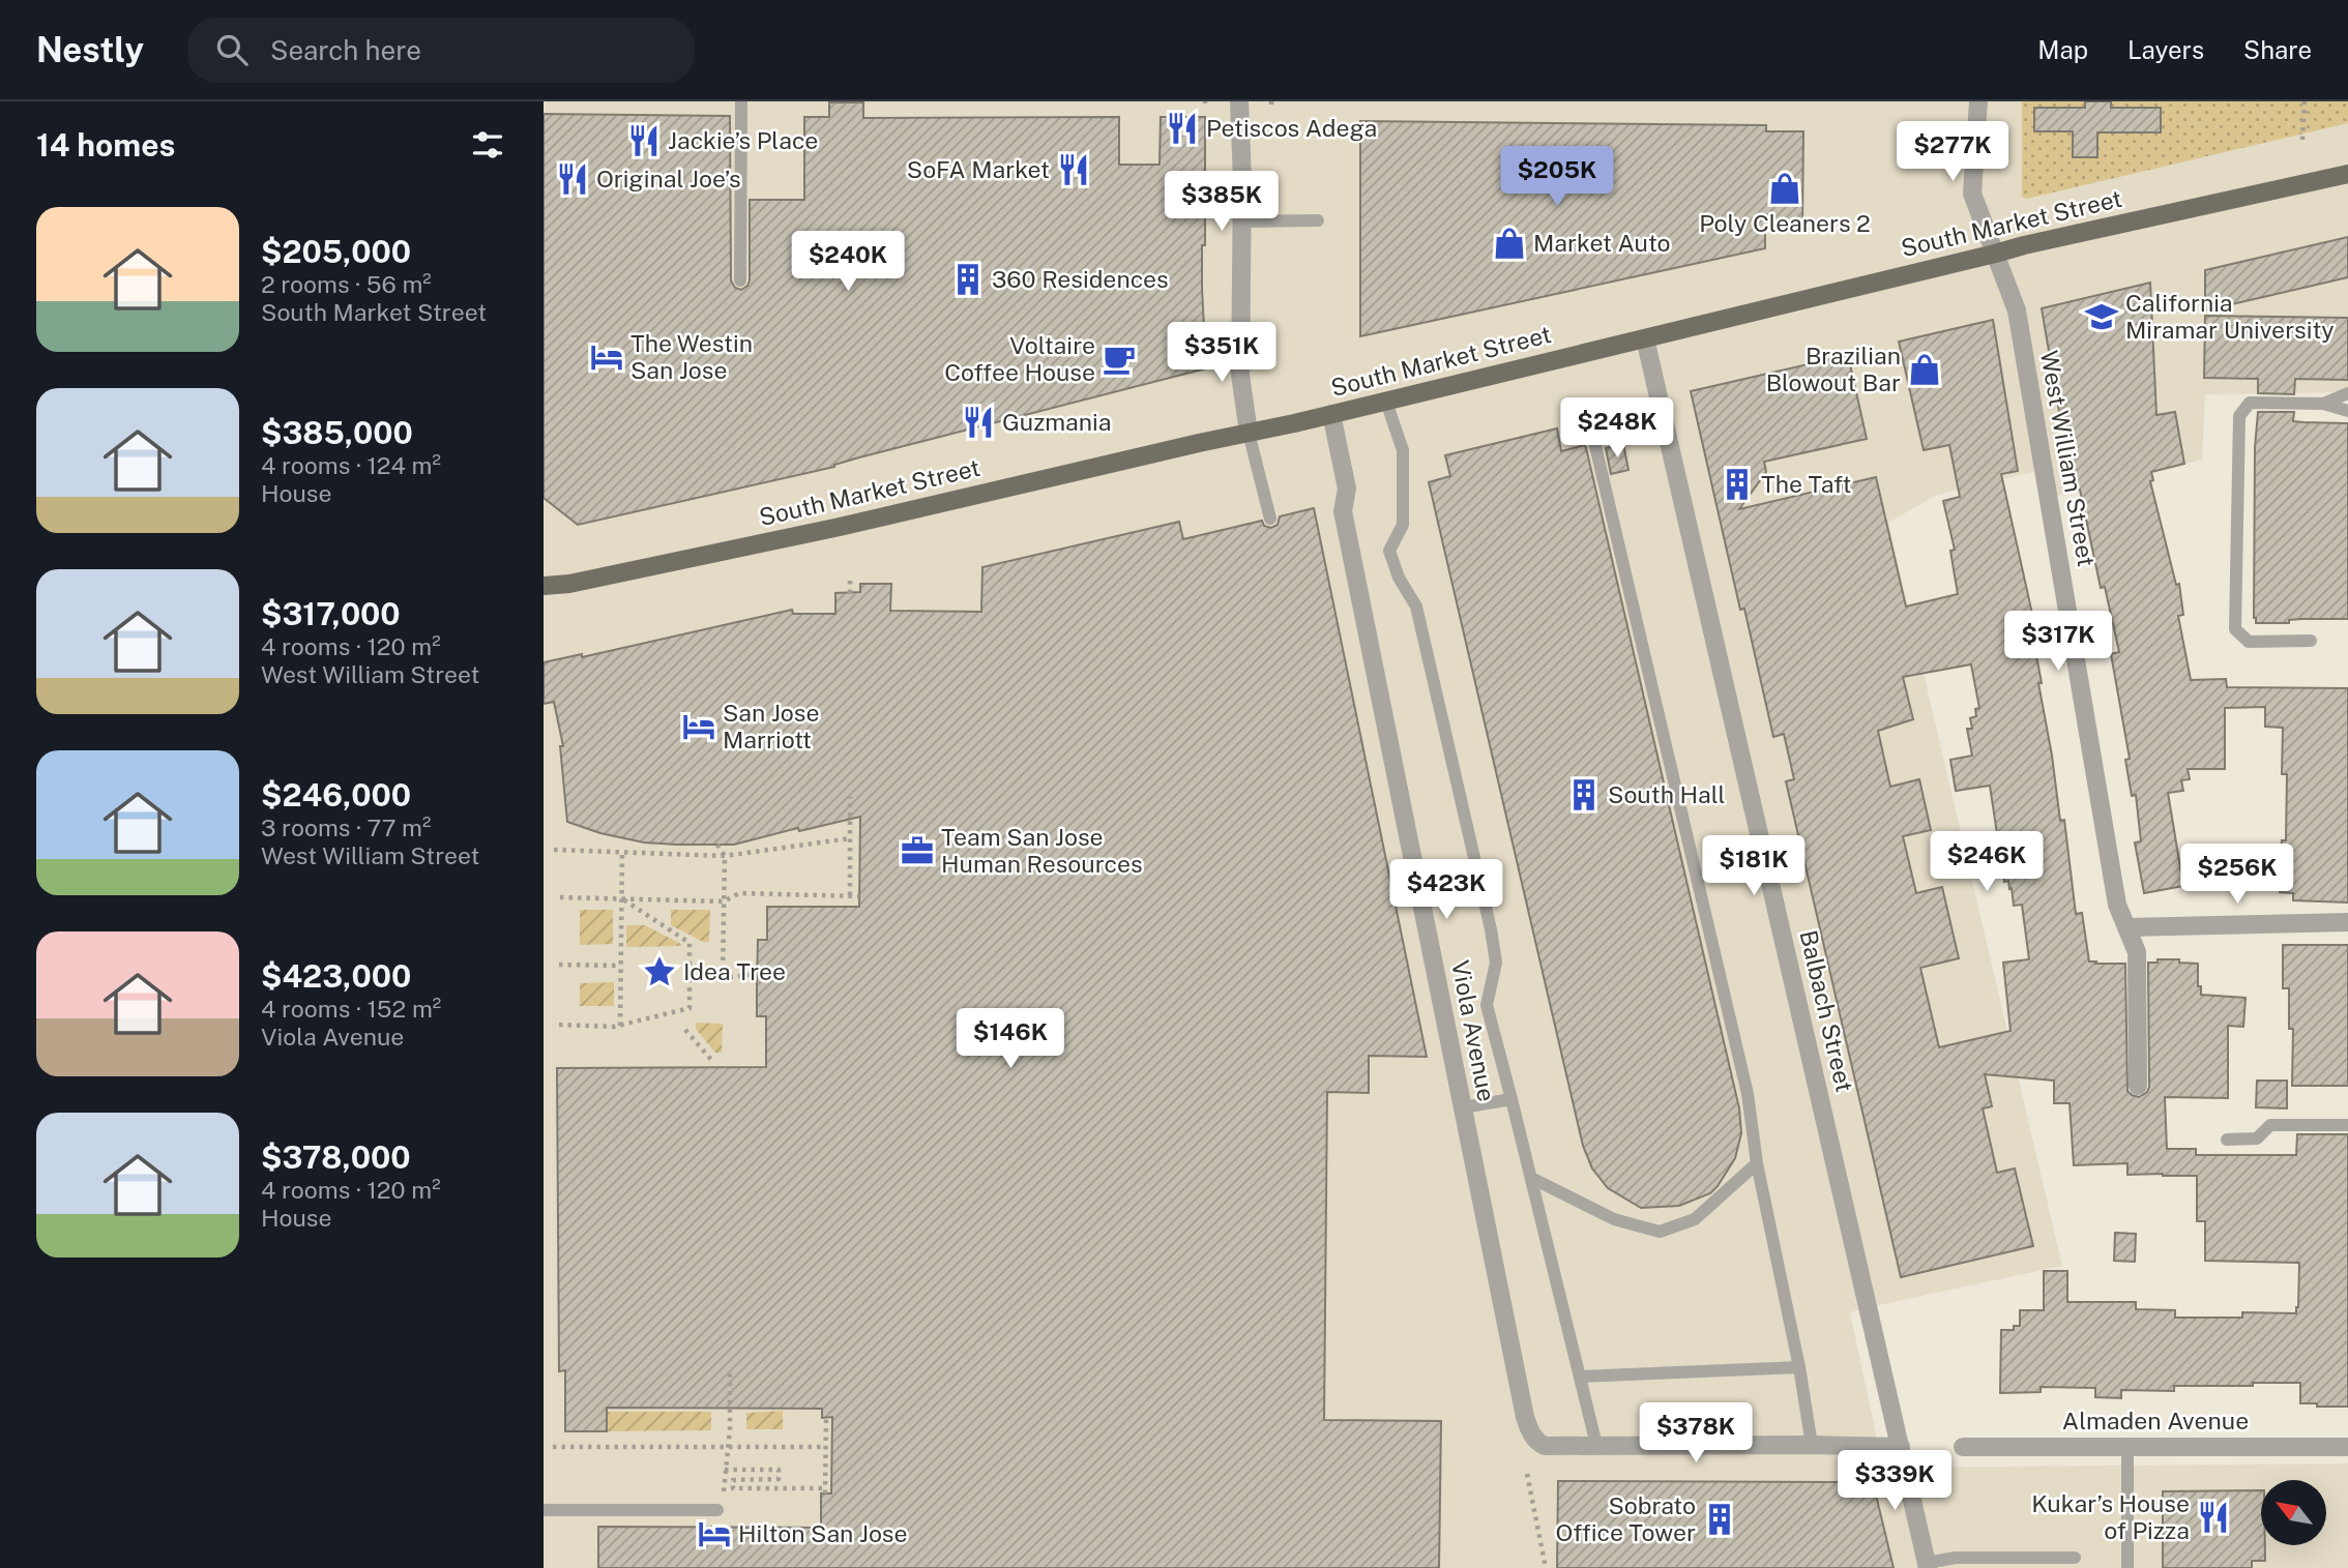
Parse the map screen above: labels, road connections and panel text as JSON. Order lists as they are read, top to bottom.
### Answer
{
  "streets": {
    "main road": ["South Market Street"],
    "street": [
      "West William Street",
      "Balbach Street",
      "Viola Avenue",
      "Almaden Avenue"
    ]
  },
  "crossings": [
    ["South Market Street", "West William Street"],
    ["South Market Street", "Balbach Street"],
    ["South Market Street", "Viola Avenue"]
  ],
  "places": {
    "restaurant": [
      "Petiscos Adega",
      "Jackie’s Place",
      "SoFA Market",
      "Original Joe’s",
      "Guzmania",
      "Kukar’s House of Pizza"
    ],
    "shop": ["Poly Cleaners 2", "Market Auto", "Brazilian Blowout Bar"],
    "building": [
      "360 Residences",
      "The Taft",
      "South Hall",
      "Sobrato Office Tower"
    ],
    "school or university": ["California Miramar University"],
    "hotel": ["The Westin San Jose", "San Jose Marriott", "Hilton San Jose"],
    "cafe": ["Voltaire Coffee House"],
    "office": ["Team San Jose Human Resources"],
    "place": ["Idea Tree"]
  },
  "north": "top left",
  "page": {
    "header": "Nestly",
    "search": "Search here",
    "nav": ["Map", "Layers", "Share"],
    "heading": "14 homes",
    "price": [
      "$277K",
      "$205K",
      "$385K",
      "$240K",
      "$351K",
      "$248K",
      "$317K",
      "$246K",
      "$181K",
      "$256K",
      "$423K",
      "$146K",
      "$378K",
      "$339K"
    ],
    "list": [
      {
        "name": "$205,000",
        "note": "2 rooms · 56 m² · South Market Street"
      },
      {
        "name": "$385,000",
        "note": "4 rooms · 124 m² · House"
      },
      {
        "name": "$317,000",
        "note": "4 rooms · 120 m² · West William Street"
      },
      {
        "name": "$246,000",
        "note": "3 rooms · 77 m² · West William Street"
      },
      {
        "name": "$423,000",
        "note": "4 rooms · 152 m² · Viola Avenue"
      },
      {
        "name": "$378,000",
        "note": "4 rooms · 120 m² · House"
      }
    ]
  }
}
